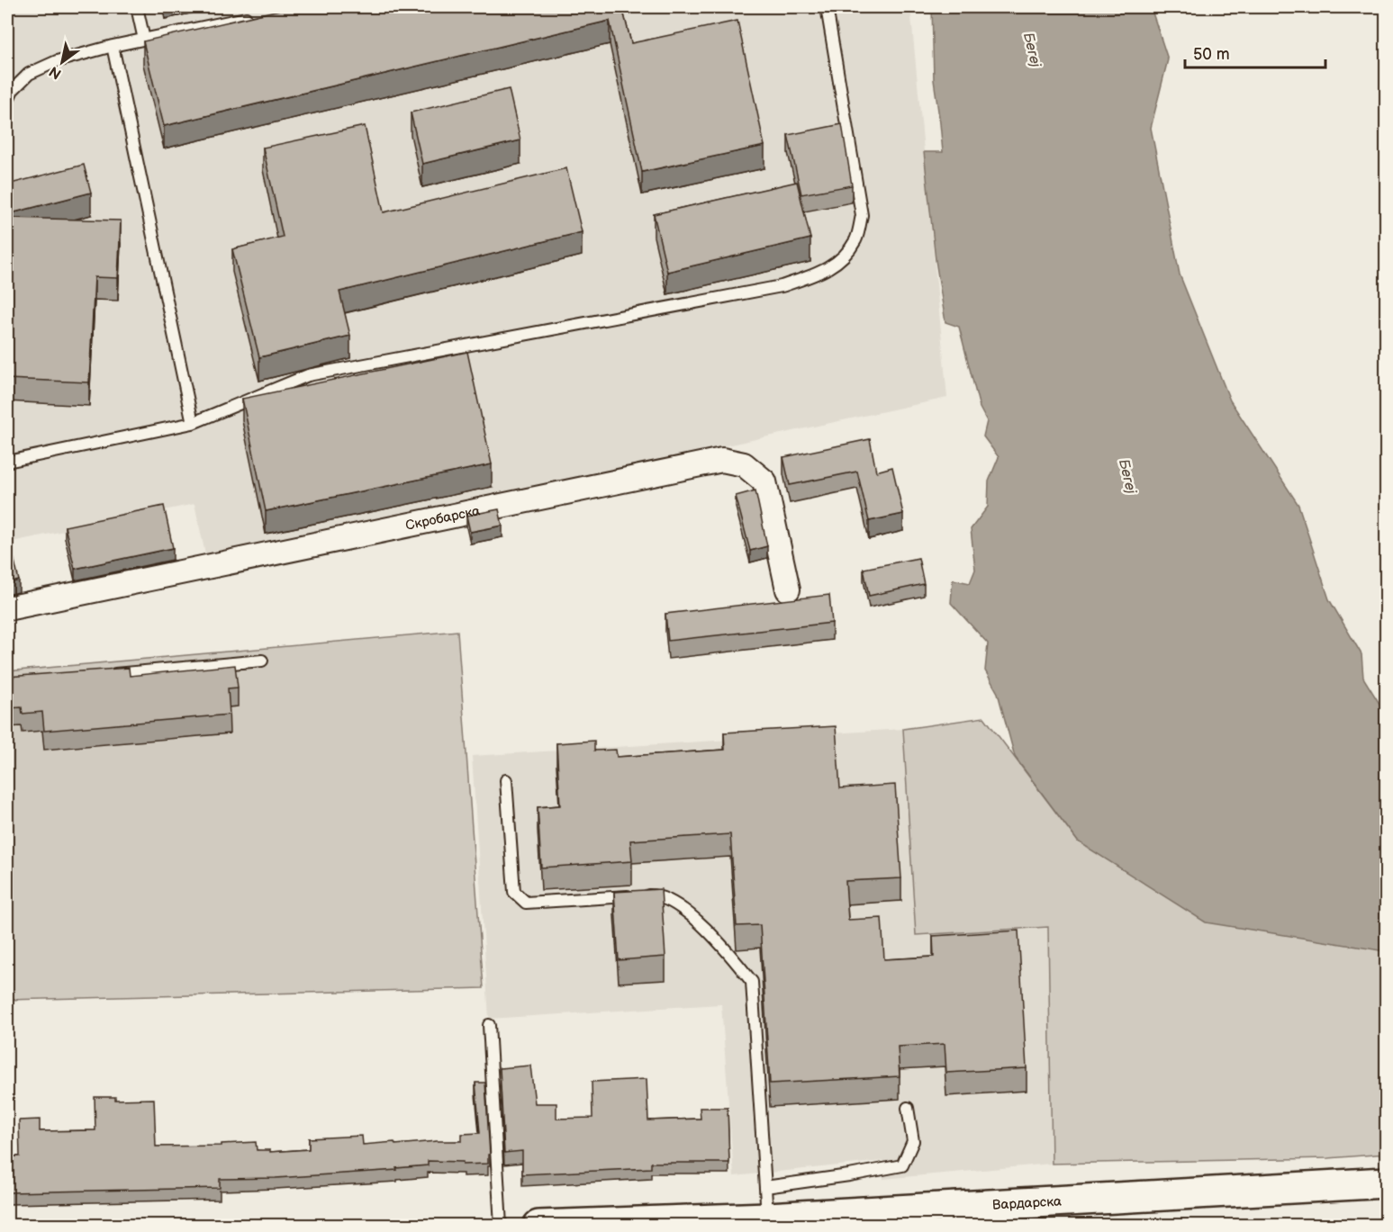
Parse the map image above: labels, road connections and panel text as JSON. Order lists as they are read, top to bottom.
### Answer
{
  "streets": {
    "street": ["Скробарска", "Вардарска"]
  },
  "water": ["Бегеј"],
  "scale_bar": "50 m",
  "north": "bottom left"
}
